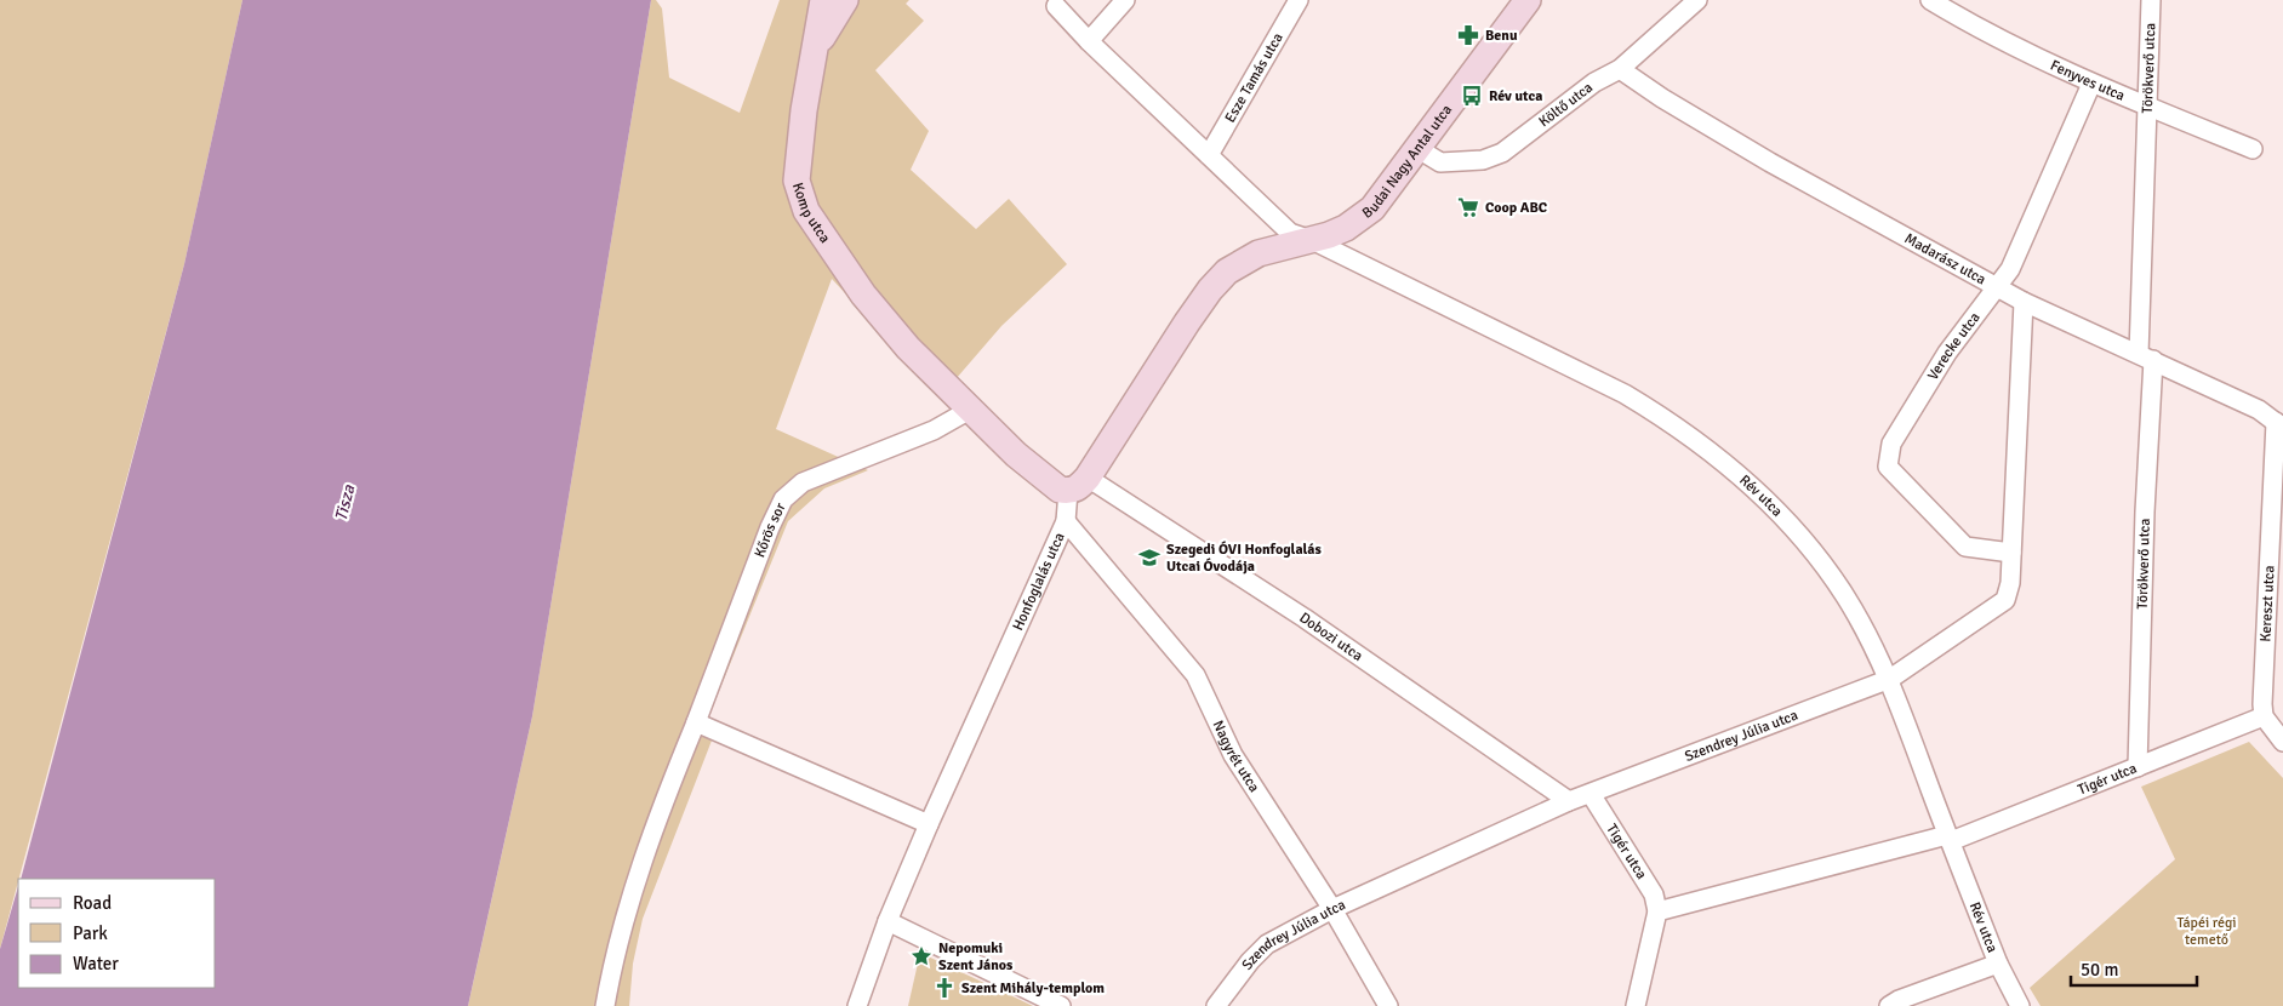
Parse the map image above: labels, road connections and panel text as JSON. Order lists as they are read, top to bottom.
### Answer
{
  "streets": {
    "main road": ["Budai Nagy Antal utca", "Komp utca", "Honfoglalás utca"],
    "street": [
      "Törökverő utca",
      "Esze Tamás utca",
      "Fenyves utca",
      "Költő utca",
      "Madarász utca",
      "Verecke utca",
      "Rév utca",
      "Kőrös sor",
      "Kereszt utca",
      "Dobozi utca",
      "Szendrey Júlia utca",
      "Nagyrét utca",
      "Tigér utca"
    ]
  },
  "crossings": [
    ["Törökverő utca", "Fenyves utca"],
    ["Törökverő utca", "Madarász utca"],
    ["Törökverő utca", "Tigér utca"],
    ["Esze Tamás utca", "Rév utca"],
    ["Fenyves utca", "Verecke utca"],
    ["Költő utca", "Budai Nagy Antal utca"],
    ["Költő utca", "Madarász utca"],
    ["Budai Nagy Antal utca", "Rév utca"],
    ["Budai Nagy Antal utca", "Honfoglalás utca"],
    ["Komp utca", "Kőrös sor"],
    ["Madarász utca", "Verecke utca"],
    ["Madarász utca", "Kereszt utca"],
    ["Madarász utca", "Szendrey Júlia utca"],
    ["Verecke utca", "Szendrey Júlia utca"],
    ["Rév utca", "Honfoglalás utca"],
    ["Rév utca", "Szendrey Júlia utca"],
    ["Rév utca", "Tigér utca"],
    ["Honfoglalás utca", "Dobozi utca"],
    ["Honfoglalás utca", "Nagyrét utca"],
    ["Kereszt utca", "Tigér utca"],
    ["Dobozi utca", "Szendrey Júlia utca"],
    ["Szendrey Júlia utca", "Nagyrét utca"],
    ["Szendrey Júlia utca", "Tigér utca"]
  ],
  "water": ["Tisza"],
  "parks": ["Tápéi régi temető"],
  "places": {
    "pharmacy": ["Benu"],
    "bus stop": ["Rév utca"],
    "supermarket": ["Coop ABC"],
    "school or university": ["Szegedi ÓVI Honfoglalás Utcai Óvodája"],
    "place": ["Nepomuki Szent János"],
    "church": ["Szent Mihály-templom"]
  },
  "legend": ["Road", "Park", "Water"],
  "scale_bar": "50 m"
}
